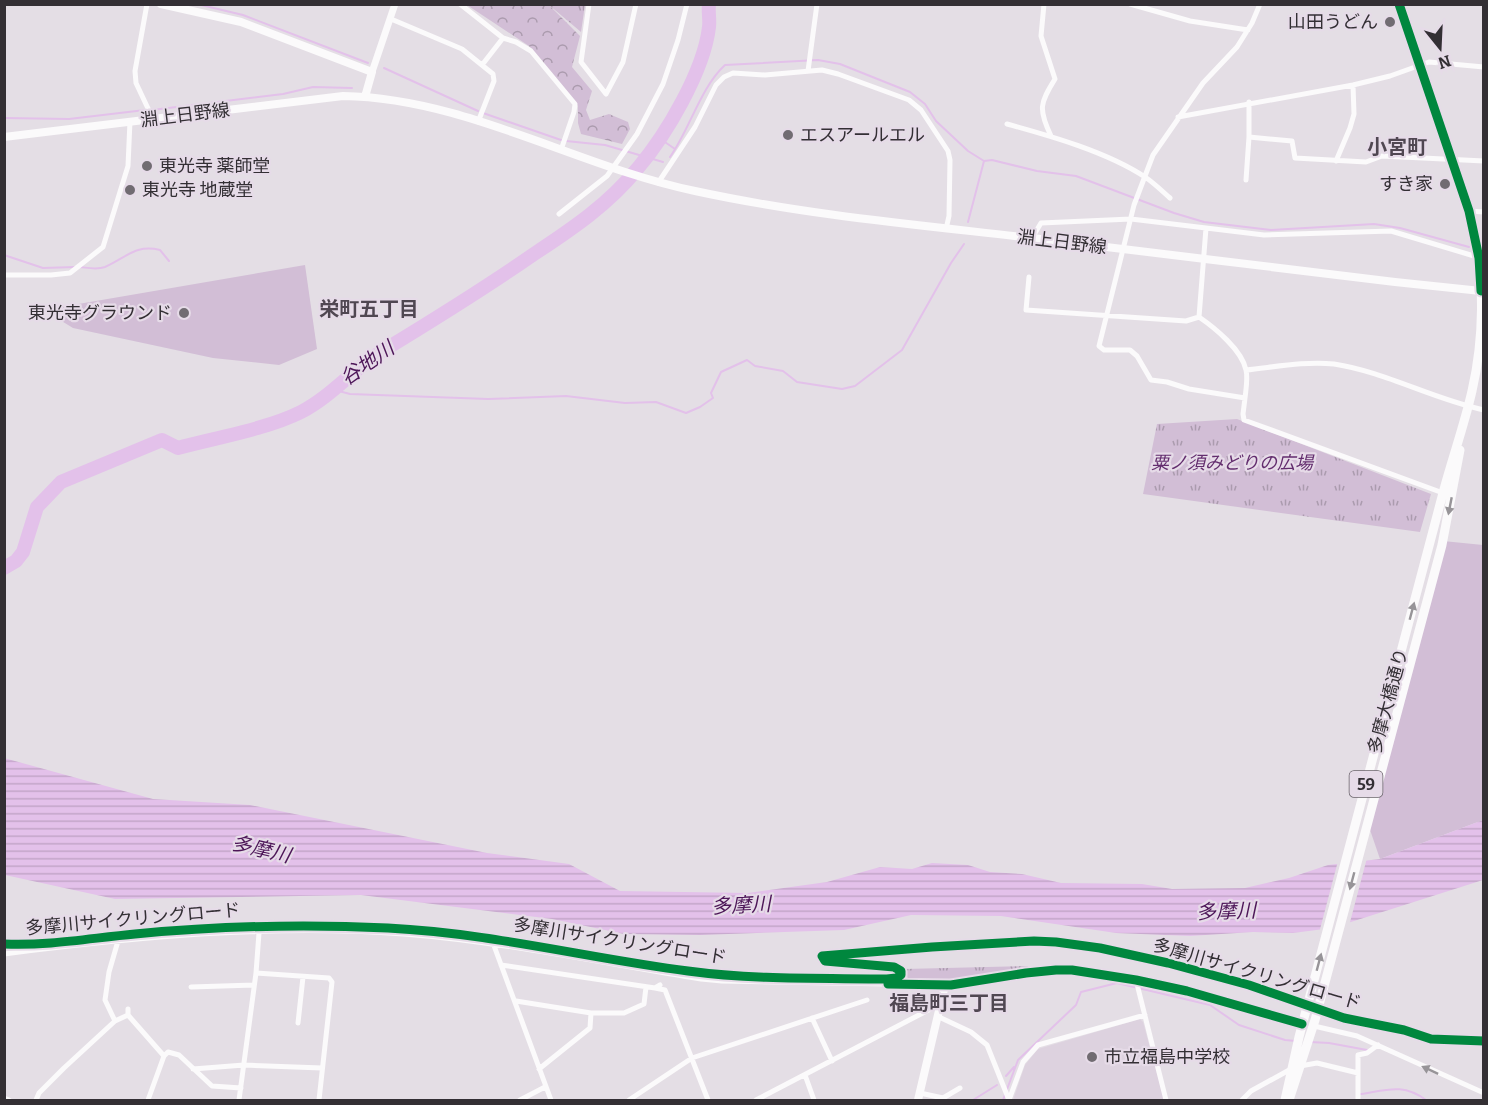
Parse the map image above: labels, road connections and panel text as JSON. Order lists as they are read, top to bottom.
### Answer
{
  "streets": {
    "main road": ["淵上日野線", "多摩大橋通り", "59"],
    "cycle path": ["多摩川サイクリングロード"]
  },
  "crossings": [
    ["淵上日野線", "多摩大橋通り"]
  ],
  "districts": ["小宮町", "栄町五丁目", "福島町三丁目"],
  "water": ["谷地川", "多摩川"],
  "parks": ["粟ノ須みどりの広場"],
  "places": [
    "山田うどん",
    "エスアールエル",
    "東光寺 薬師堂",
    "すき家",
    "東光寺 地蔵堂",
    "東光寺グラウンド",
    "市立福島中学校"
  ],
  "north": "bottom"
}
